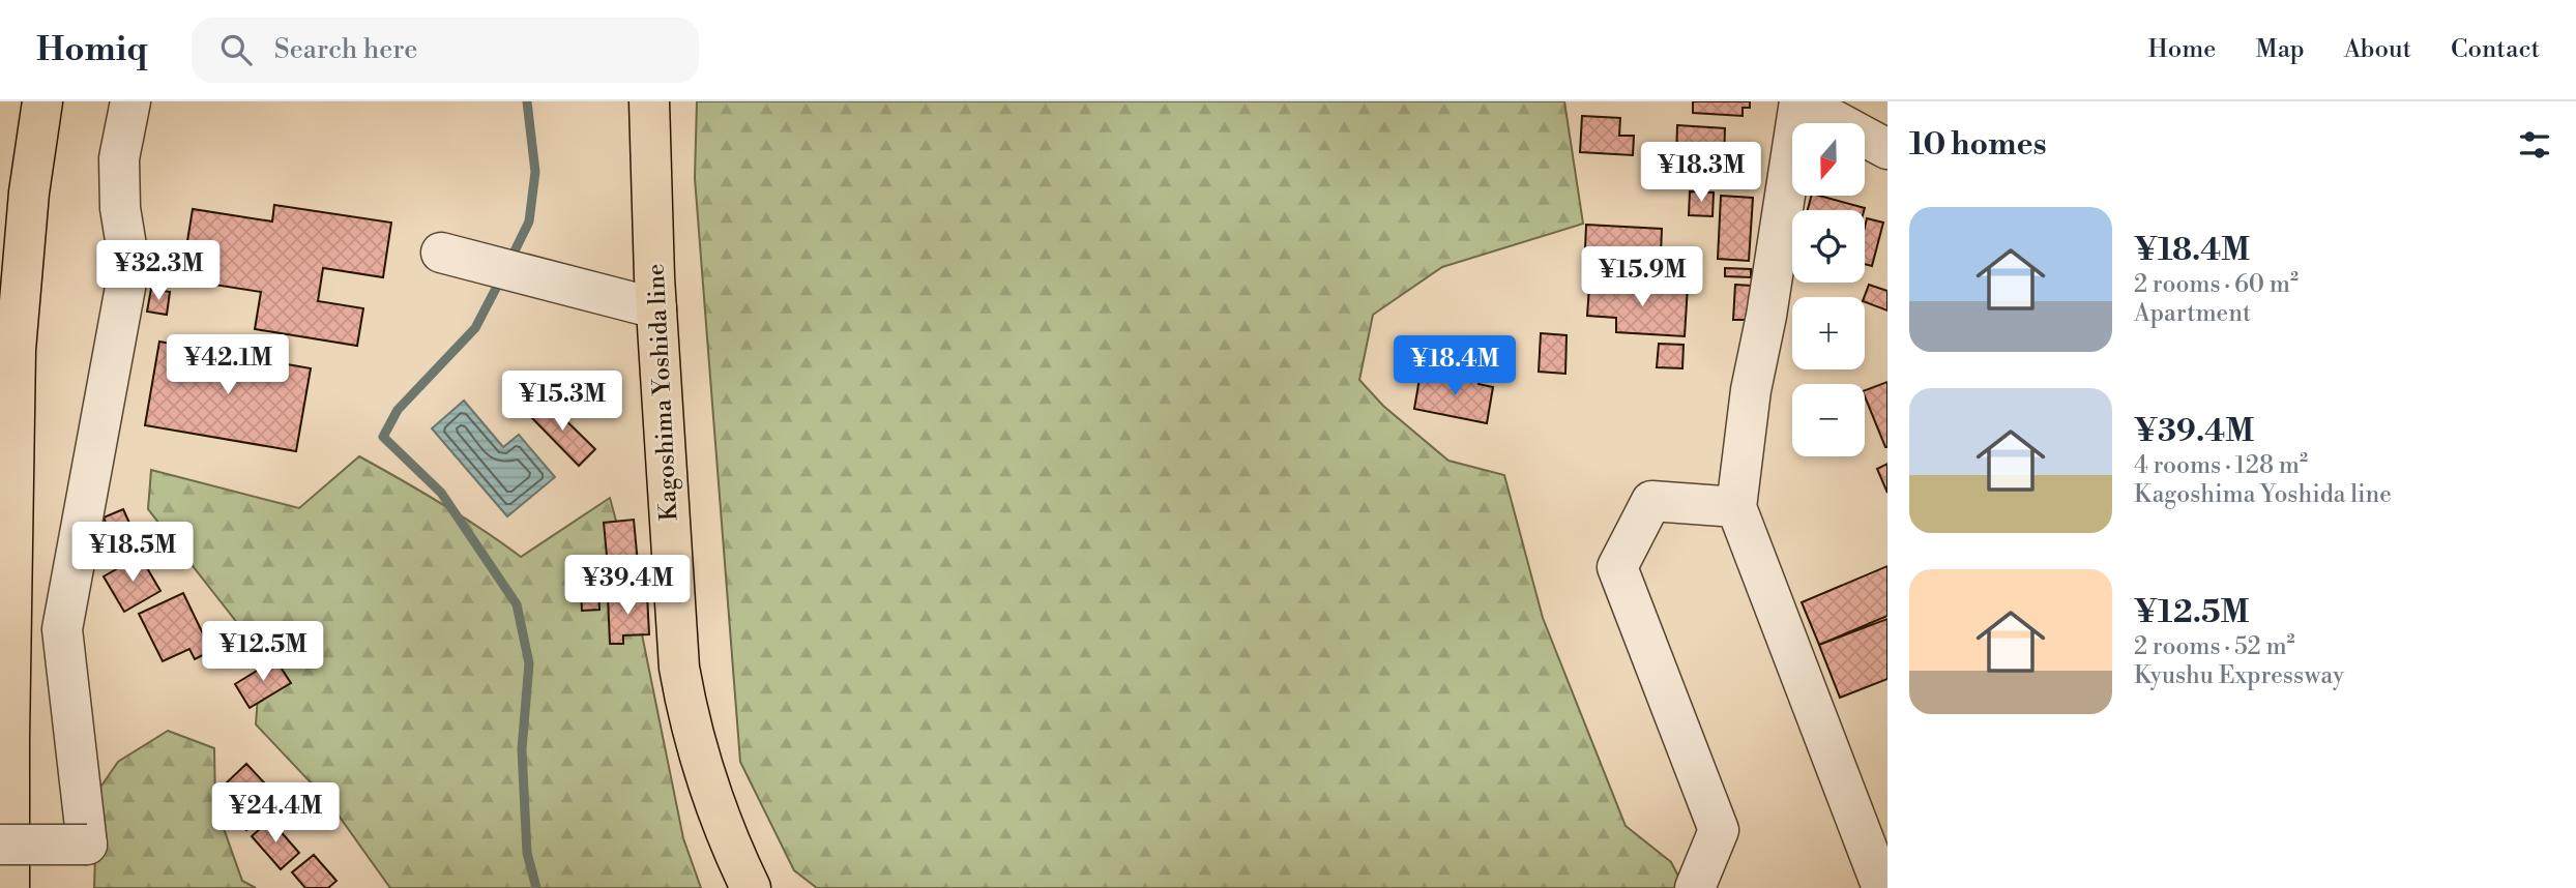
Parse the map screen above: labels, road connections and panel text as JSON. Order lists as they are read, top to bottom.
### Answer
{
  "streets": {
    "main road": ["Kagoshima Yoshida line"]
  },
  "north": "bottom",
  "page": {
    "header": "Homiq",
    "search": "Search here",
    "nav": [
      "Home",
      "Map",
      "About",
      "Contact"
    ],
    "heading": "10 homes",
    "map_buttons": ["+", "−"],
    "price": [
      "¥18.3M",
      "¥32.3M",
      "¥15.9M",
      "¥42.1M",
      "¥18.4M",
      "¥15.3M",
      "¥18.5M",
      "¥39.4M",
      "¥12.5M",
      "¥24.4M"
    ],
    "list": [
      {
        "name": "¥18.4M",
        "note": "2 rooms · 60 m² · Apartment"
      },
      {
        "name": "¥39.4M",
        "note": "4 rooms · 128 m² · Kagoshima Yoshida line"
      },
      {
        "name": "¥12.5M",
        "note": "2 rooms · 52 m² · Kyushu Expressway"
      }
    ]
  }
}
